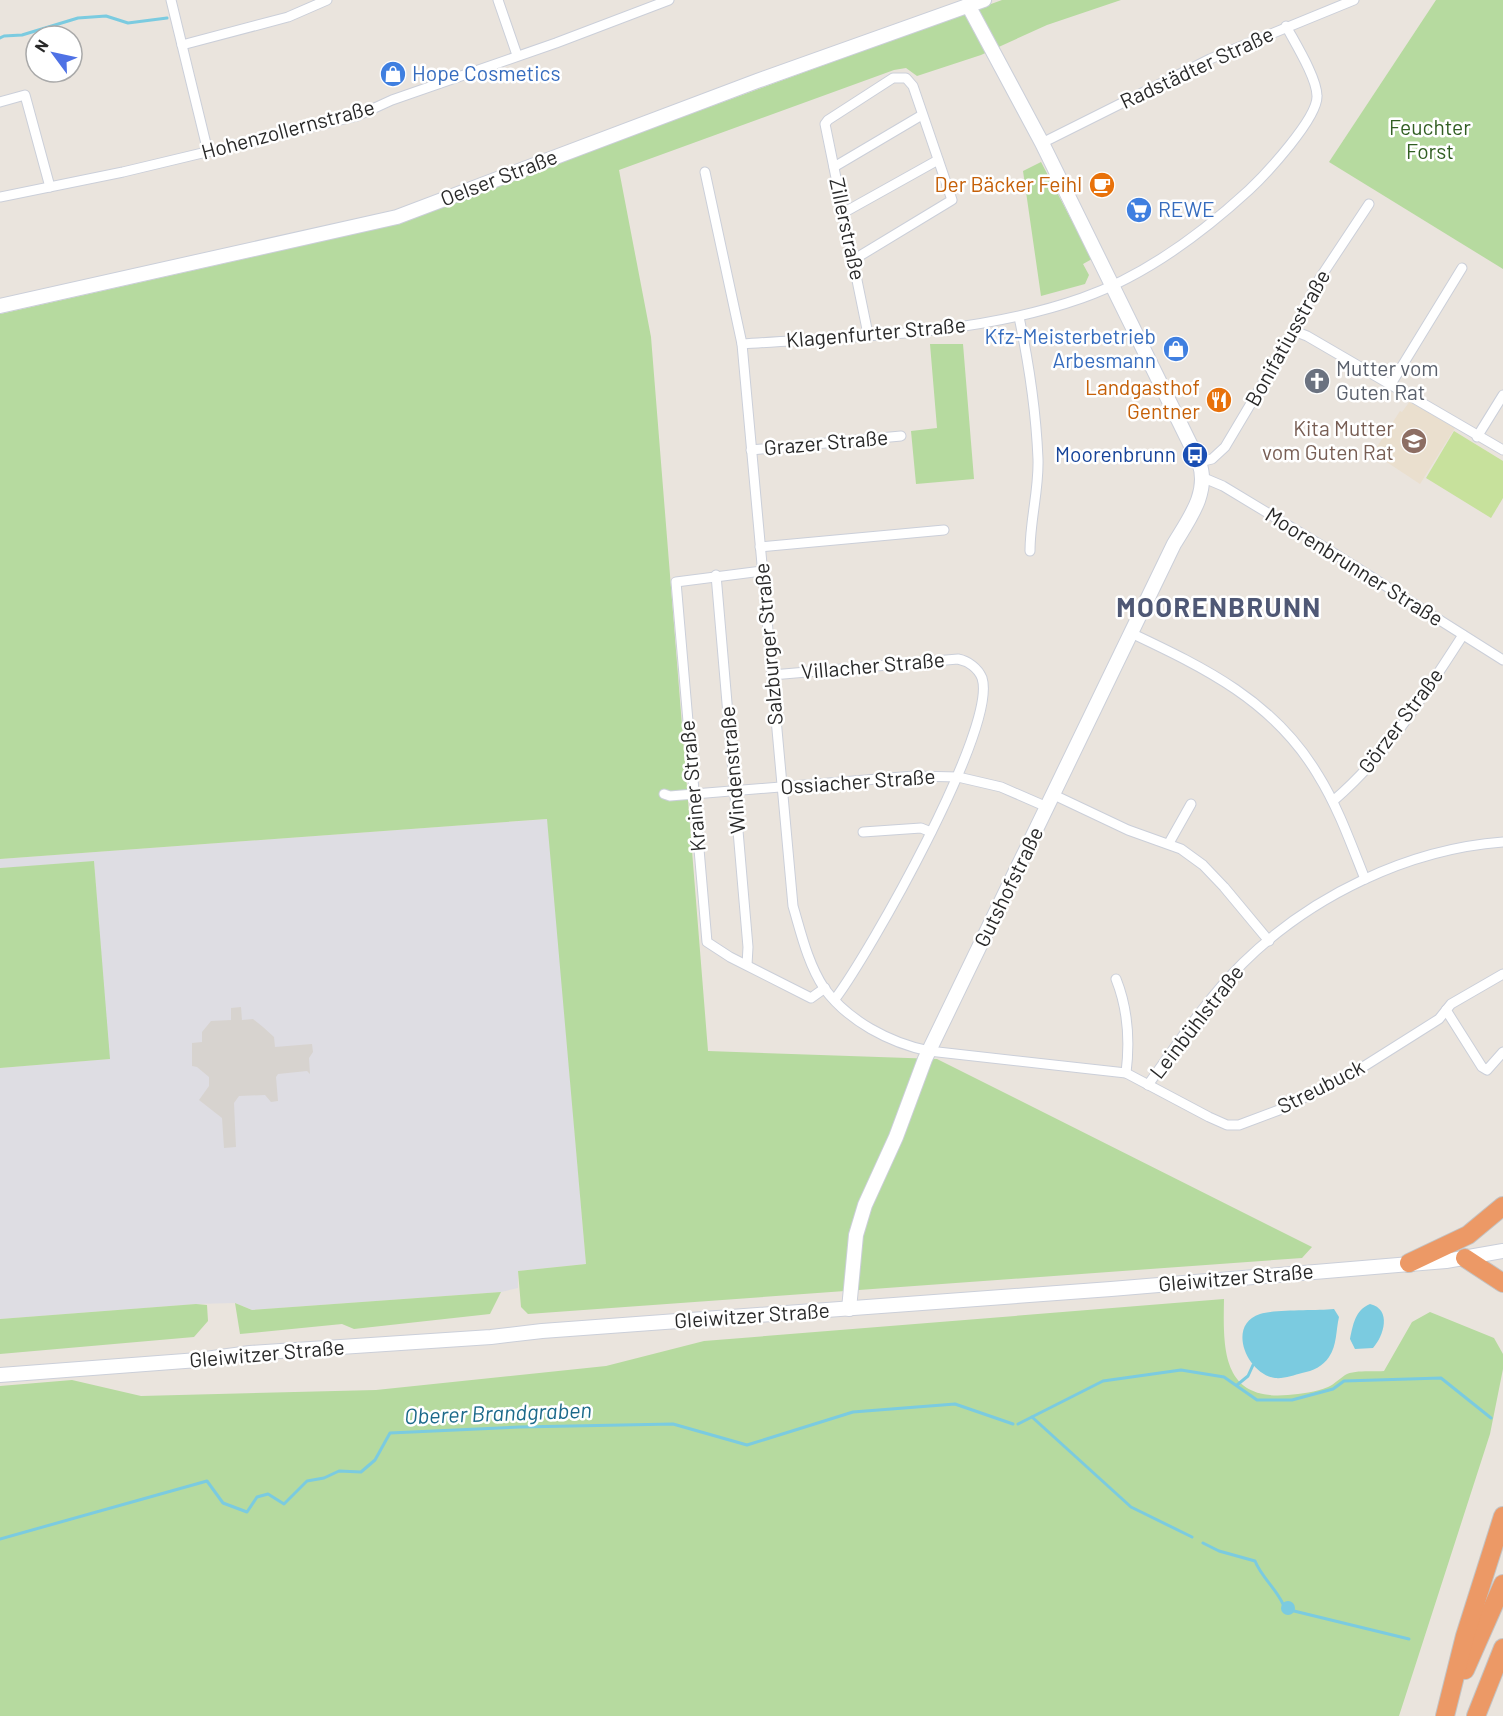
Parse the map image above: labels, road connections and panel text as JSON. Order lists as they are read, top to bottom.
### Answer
{
  "streets": {
    "main road": ["Oelser Straße", "Gutshofstraße", "Gleiwitzer Straße"],
    "street": [
      "Radstädter Straße",
      "Hohenzollernstraße",
      "Zillerstraße",
      "Klagenfurter Straße",
      "Bonifatiusstraße",
      "Grazer Straße",
      "Moorenbrunner Straße",
      "Salzburger Straße",
      "Villacher Straße",
      "Görzer Straße",
      "Windenstraße",
      "Ossiacher Straße",
      "Krainer Straße",
      "Leinbühlstraße",
      "Streubuck"
    ]
  },
  "crossings": [
    ["Radstädter Straße", "Klagenfurter Straße"],
    ["Zillerstraße", "Klagenfurter Straße"],
    ["Klagenfurter Straße", "Salzburger Straße"],
    ["Grazer Straße", "Salzburger Straße"],
    ["Moorenbrunner Straße", "Görzer Straße"],
    ["Moorenbrunner Straße", "Gutshofstraße"],
    ["Salzburger Straße", "Villacher Straße"],
    ["Salzburger Straße", "Ossiacher Straße"],
    ["Salzburger Straße", "Krainer Straße"],
    ["Salzburger Straße", "Gutshofstraße"],
    ["Salzburger Straße", "Streubuck"],
    ["Villacher Straße", "Ossiacher Straße"],
    ["Windenstraße", "Ossiacher Straße"],
    ["Windenstraße", "Krainer Straße"],
    ["Ossiacher Straße", "Krainer Straße"],
    ["Ossiacher Straße", "Gutshofstraße"],
    ["Ossiacher Straße", "Leinbühlstraße"],
    ["Gutshofstraße", "Streubuck"],
    ["Gutshofstraße", "Gleiwitzer Straße"],
    ["Leinbühlstraße", "Streubuck"]
  ],
  "districts": ["MOORENBRUNN"],
  "water": ["Oberer Brandgraben"],
  "parks": ["Feuchter Forst"],
  "places": {
    "shop": ["Hope Cosmetics", "Kfz-Meisterbetrieb Arbesmann"],
    "cafe": ["Der Bäcker Feihl"],
    "supermarket": ["REWE"],
    "church": ["Mutter vom Guten Rat"],
    "restaurant": ["Landgasthof Gentner"],
    "school or university": ["Kita Mutter vom Guten Rat"],
    "bus stop": ["Moorenbrunn"]
  },
  "north": "top left"
}
